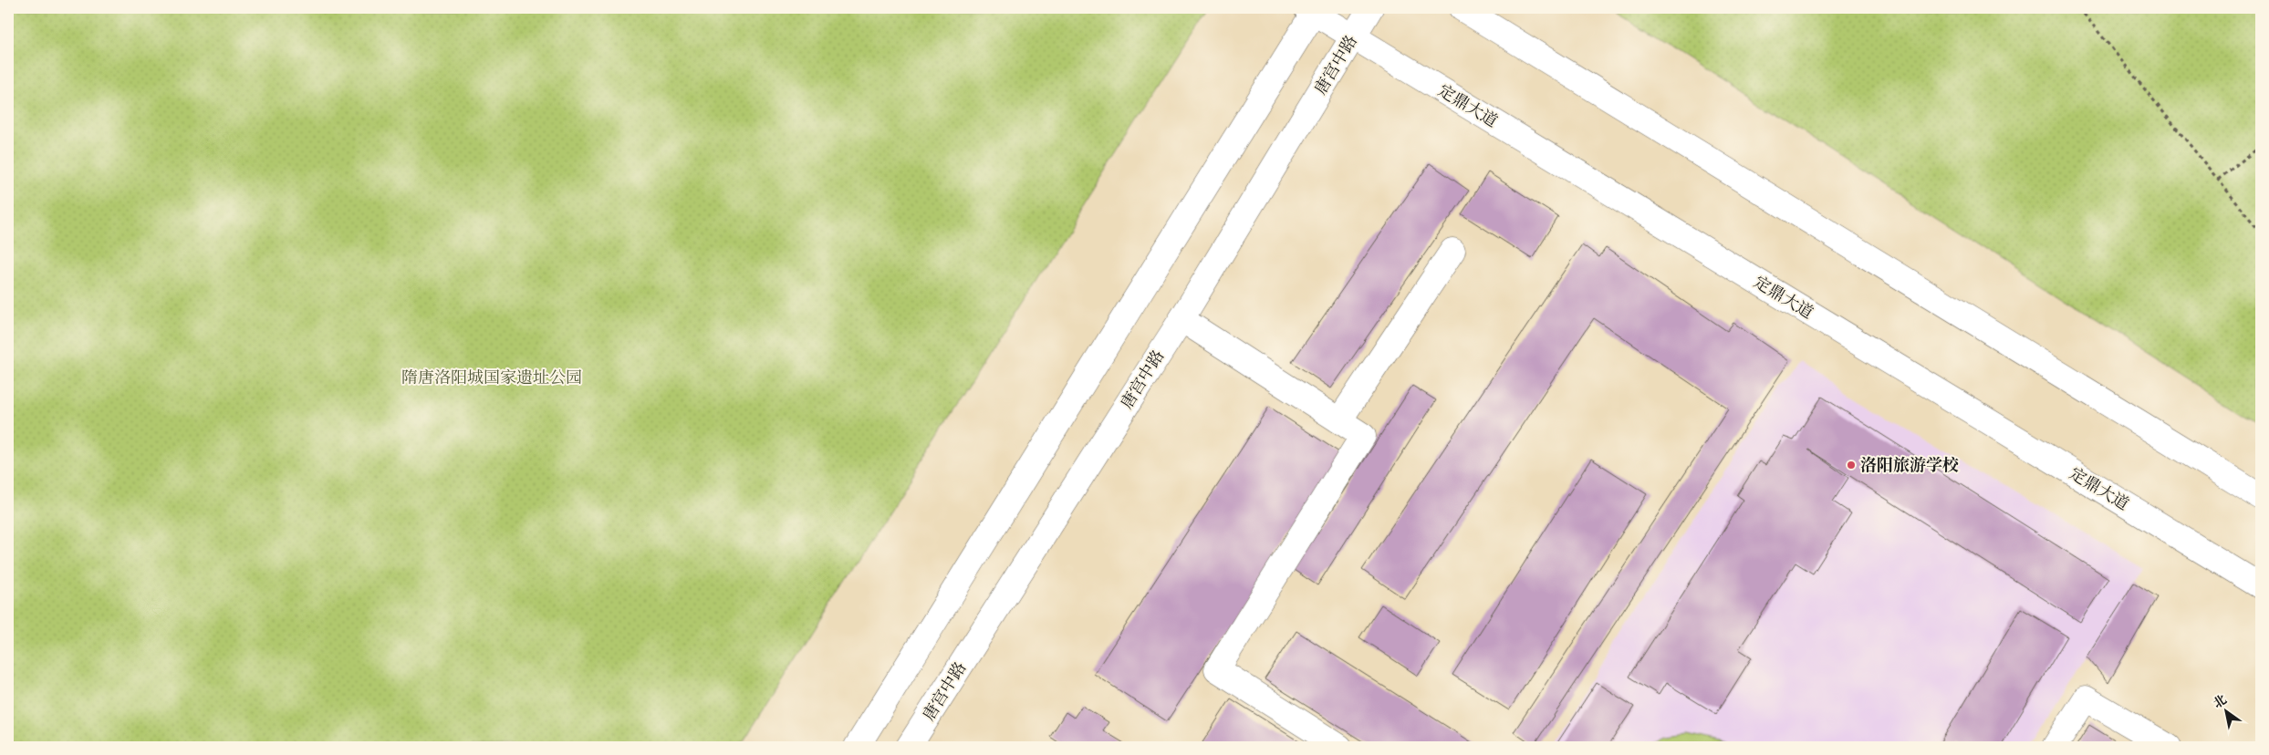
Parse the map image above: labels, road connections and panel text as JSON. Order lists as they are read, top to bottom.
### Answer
{
  "streets": {
    "main road": ["唐宫中路", "定鼎大道"]
  },
  "crossings": [
    ["唐宫中路", "定鼎大道"]
  ],
  "parks": ["隋唐洛阳城国家遗址公园"],
  "places": ["洛阳旅游学校"],
  "north": "top left"
}
